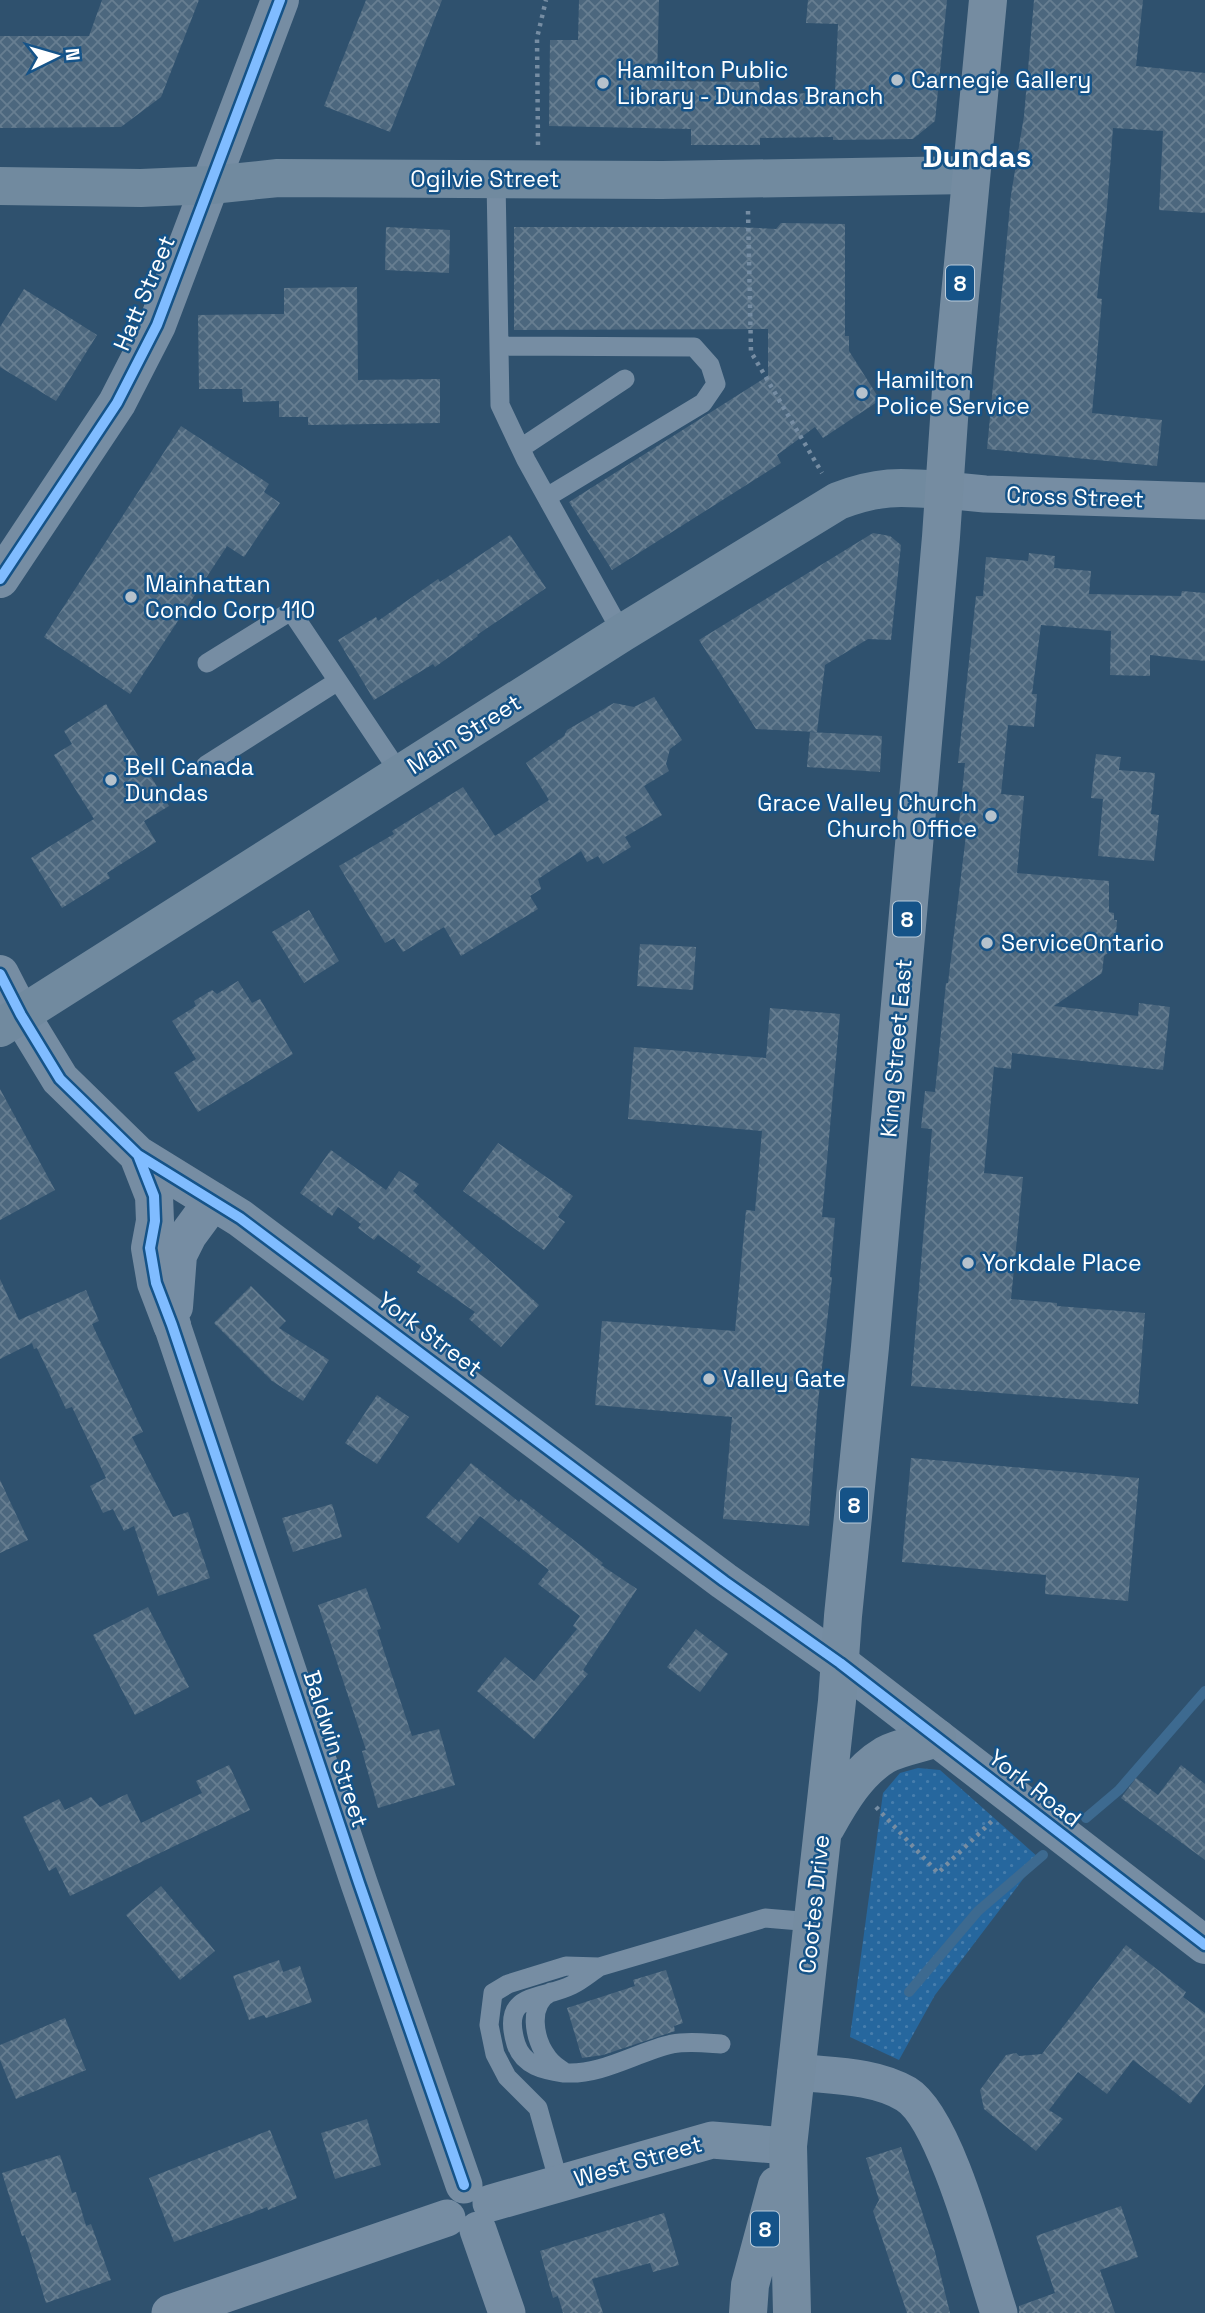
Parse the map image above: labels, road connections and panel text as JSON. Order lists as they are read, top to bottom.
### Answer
{
  "streets": {
    "main road": [
      "Ogilvie Street",
      "8",
      "Main Street",
      "King Street East",
      "Cootes Drive"
    ],
    "street": [
      "Hatt Street",
      "Cross Street",
      "York Street",
      "Baldwin Street",
      "York Road",
      "West Street"
    ]
  },
  "crossings": [
    ["Ogilvie Street", "8"],
    ["Ogilvie Street", "Hatt Street"],
    ["Ogilvie Street", "King Street East"],
    ["8", "King Street East"],
    ["Cross Street", "Main Street"],
    ["Cross Street", "King Street East"],
    ["Main Street", "King Street East"],
    ["Main Street", "York Street"],
    ["King Street East", "York Street"],
    ["King Street East", "York Road"],
    ["King Street East", "Cootes Drive"],
    ["York Street", "York Road"],
    ["York Street", "Cootes Drive"],
    ["Baldwin Street", "West Street"],
    ["York Road", "Cootes Drive"],
    ["Cootes Drive", "West Street"]
  ],
  "districts": ["Dundas"],
  "places": [
    "Carnegie Gallery",
    "Hamilton Public Library - Dundas Branch",
    "Hamilton Police Service",
    "Mainhattan Condo Corp 110",
    "Bell Canada Dundas",
    "Grace Valley Church Church Office",
    "ServiceOntario",
    "Yorkdale Place",
    "Valley Gate"
  ],
  "north": "right"
}
